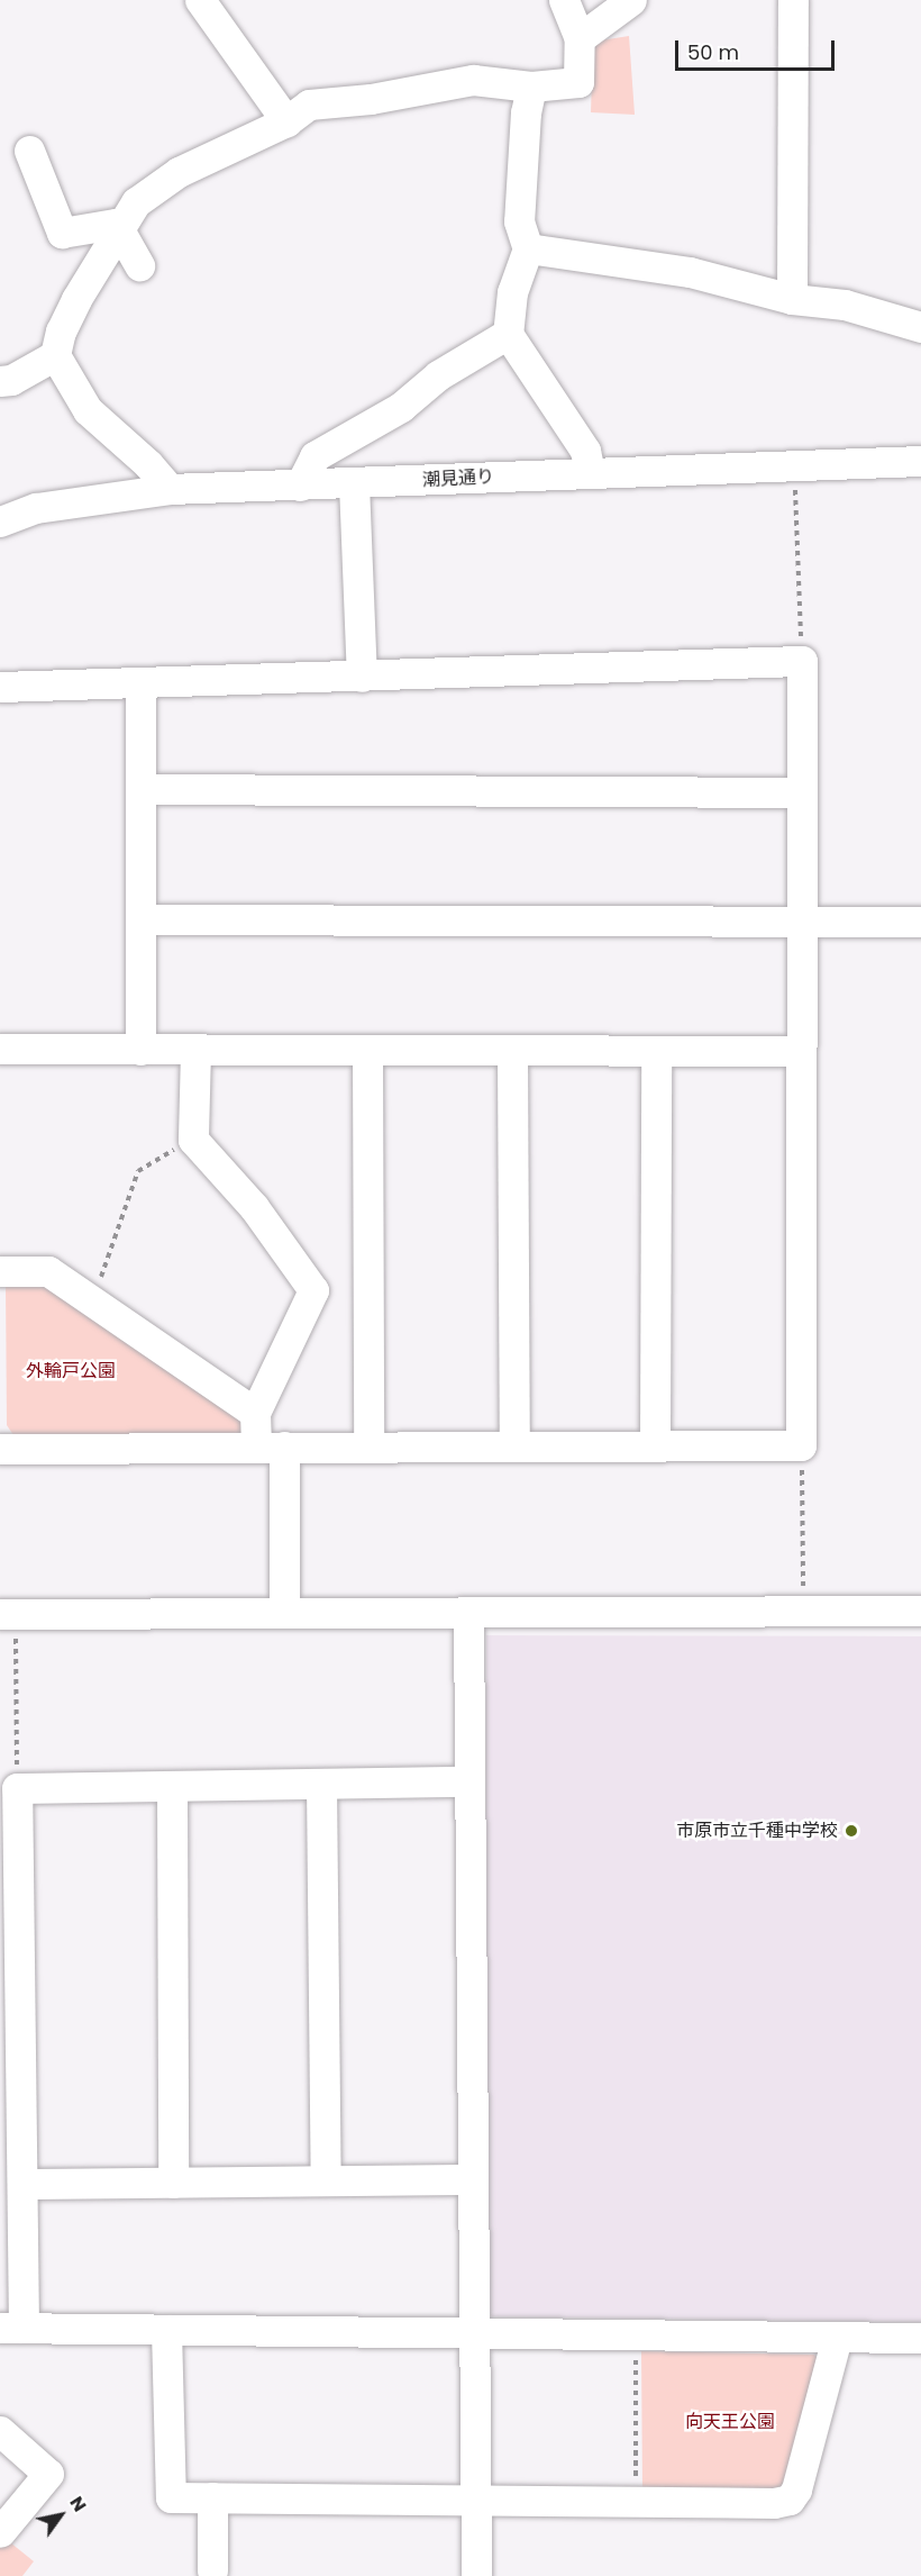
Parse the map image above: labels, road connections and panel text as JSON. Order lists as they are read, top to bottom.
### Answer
{
  "streets": {
    "street": ["潮見通り"]
  },
  "parks": ["外輪戸公園", "向天王公園"],
  "places": ["市原市立千種中学校"],
  "scale_bar": "50 m",
  "north": "top right"
}
